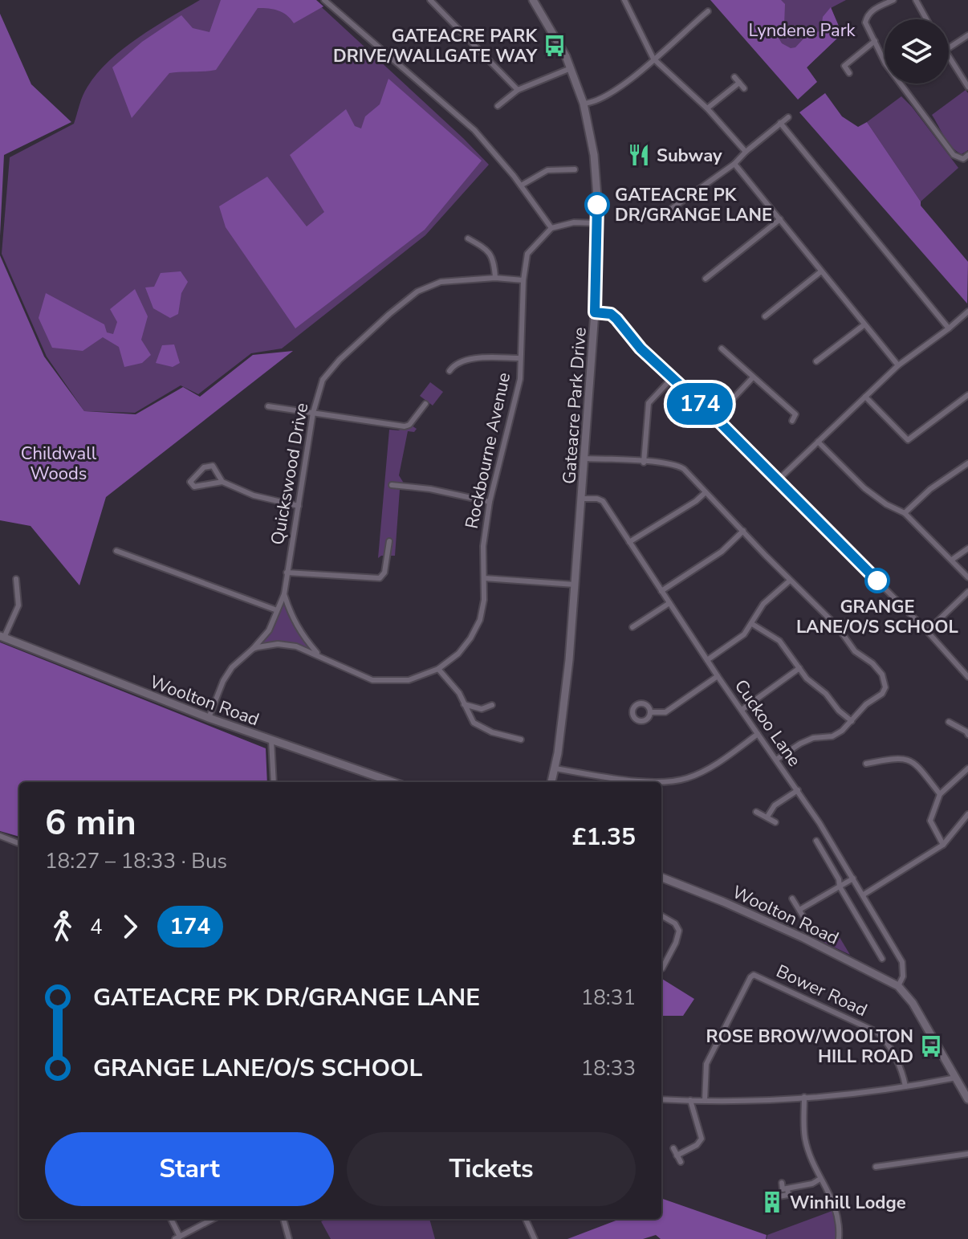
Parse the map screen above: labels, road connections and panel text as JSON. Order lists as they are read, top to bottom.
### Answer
{
  "streets": {
    "street": [
      "Gateacre Park Drive",
      "Rockbourne Avenue",
      "Quickswood Drive",
      "Woolton Road",
      "Cuckoo Lane",
      "Bower Road"
    ]
  },
  "crossings": [
    ["Gateacre Park Drive", "Cuckoo Lane"],
    ["Rockbourne Avenue", "Quickswood Drive"],
    ["Woolton Road", "Cuckoo Lane"]
  ],
  "parks": ["Lyndene Park", "Childwall Woods"],
  "places": {
    "bus stop": ["GATEACRE PARK DRIVE/WALLGATE WAY", "ROSE BROW/WOOLTON HILL ROAD"],
    "restaurant": ["Subway"],
    "other": ["GATEACRE PK DR/GRANGE LANE", "GRANGE LANE/O/S SCHOOL"],
    "building": ["Winhill Lodge"]
  },
  "lines": ["bus line 174"],
  "page": {
    "on_map": "174",
    "heading": ["6 min", "18:27 – 18:33 · Bus", "£1.35"],
    "legs": ["4", "174"],
    "list": [
      {
        "name": "GATEACRE PK DR/GRANGE LANE",
        "value": "18:31"
      },
      {
        "name": "GRANGE LANE/O/S SCHOOL",
        "value": "18:33"
      }
    ],
    "buttons": ["Start", "Tickets"]
  }
}
